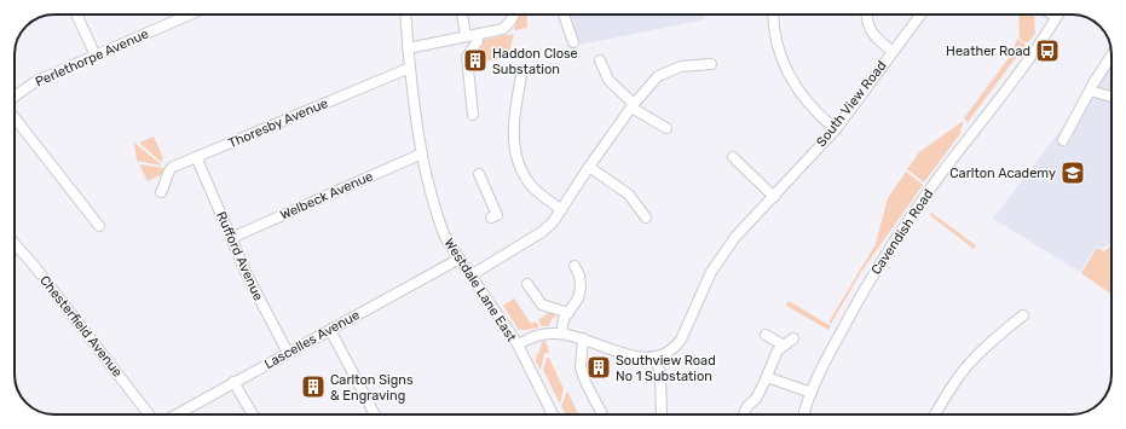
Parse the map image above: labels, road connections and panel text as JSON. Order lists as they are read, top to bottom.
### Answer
{
  "streets": {
    "street": [
      "Perlethorpe Avenue",
      "South View Road",
      "Thoresby Avenue",
      "Welbeck Avenue",
      "Cavendish Road",
      "Rufford Avenue",
      "Westdale Lane East",
      "Chesterfield Avenue",
      "Lascelles Avenue"
    ]
  },
  "crossings": [
    ["Thoresby Avenue", "Rufford Avenue"],
    ["Thoresby Avenue", "Westdale Lane East"],
    ["Welbeck Avenue", "Rufford Avenue"],
    ["Welbeck Avenue", "Westdale Lane East"],
    ["Rufford Avenue", "Lascelles Avenue"],
    ["Westdale Lane East", "Lascelles Avenue"]
  ],
  "places": {
    "bus stop": ["Heather Road"],
    "building": ["Haddon Close Substation", "Southview Road No 1 Substation", "Carlton Signs & Engraving"],
    "school or university": ["Carlton Academy"]
  }
}
